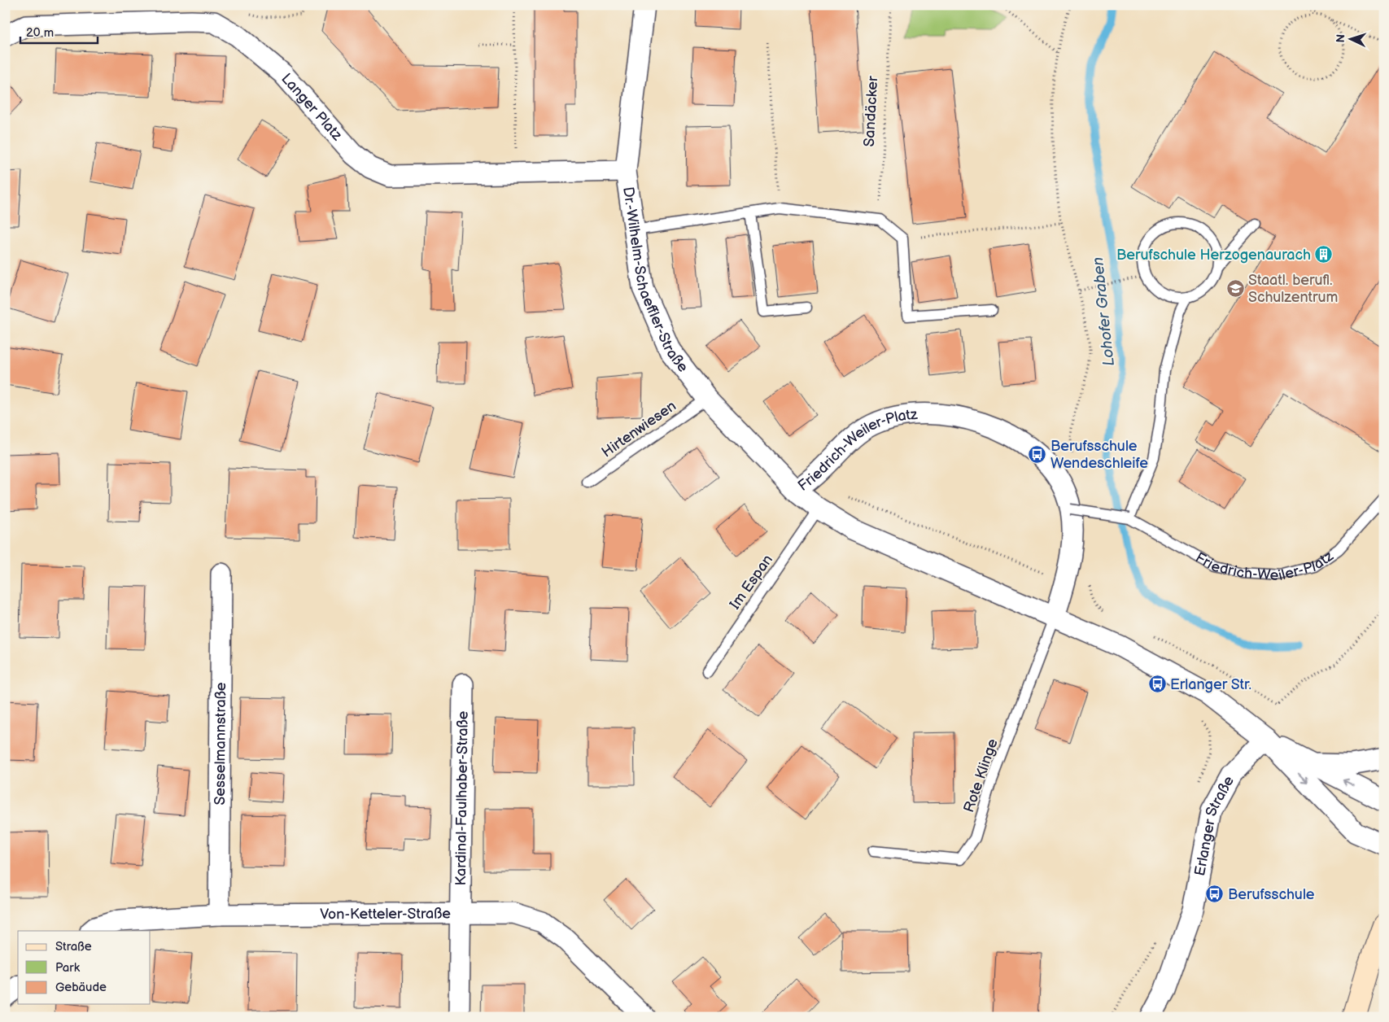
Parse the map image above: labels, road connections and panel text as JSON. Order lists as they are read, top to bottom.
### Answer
{
  "streets": {
    "street": [
      "Langer Platz",
      "Dr.-Wilhelm-Schaeffler-Straße",
      "Friedrich-Weiler-Platz",
      "Sesselmannstraße",
      "Kardinal-Faulhaber-Straße",
      "Erlanger Straße",
      "Von-Ketteler-Straße"
    ],
    "lane": ["Hirtenwiesen", "Im Espan", "Rote Klinge"],
    "path": ["Sandäcker"]
  },
  "crossings": [
    ["Langer Platz", "Dr.-Wilhelm-Schaeffler-Straße"],
    ["Dr.-Wilhelm-Schaeffler-Straße", "Hirtenwiesen"],
    ["Dr.-Wilhelm-Schaeffler-Straße", "Friedrich-Weiler-Platz"],
    ["Friedrich-Weiler-Platz", "Im Espan"],
    ["Friedrich-Weiler-Platz", "Rote Klinge"],
    ["Friedrich-Weiler-Platz", "Erlanger Straße"],
    ["Sesselmannstraße", "Von-Ketteler-Straße"],
    ["Kardinal-Faulhaber-Straße", "Von-Ketteler-Straße"]
  ],
  "water": ["Lohofer Graben"],
  "places": {
    "building": ["Berufschule Herzogenaurach"],
    "school or university": ["Staatl. berufl. Schulzentrum"],
    "bus stop": ["Berufsschule Wendeschleife", "Erlanger Str.", "Berufsschule"]
  },
  "legend": ["Straße", "Park", "Gebäude"],
  "scale_bar": "20 m",
  "north": "left"
}
